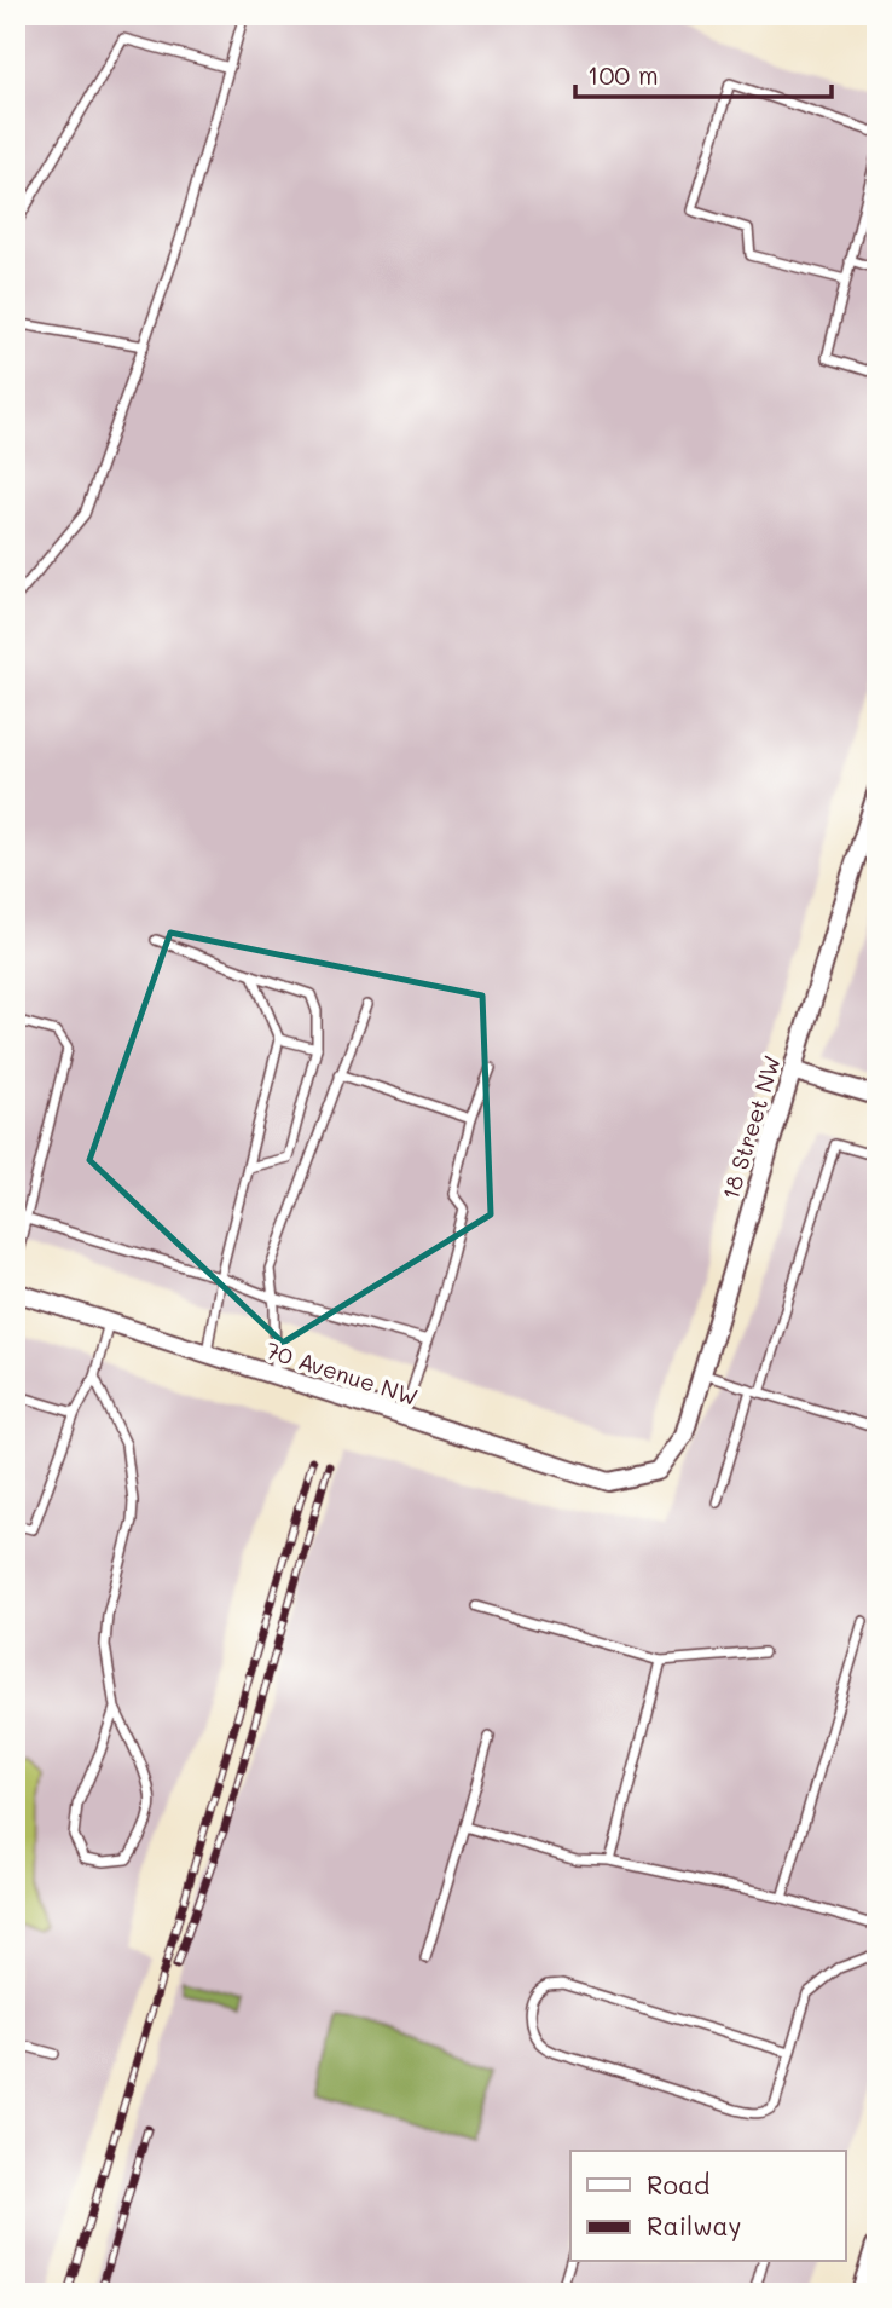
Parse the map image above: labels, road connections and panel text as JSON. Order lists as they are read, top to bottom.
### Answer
{
  "streets": {
    "street": ["18 Street NW", "70 Avenue NW"]
  },
  "crossings": [
    ["18 Street NW", "70 Avenue NW"]
  ],
  "legend": ["Road", "Railway"],
  "scale_bar": "100 m"
}
